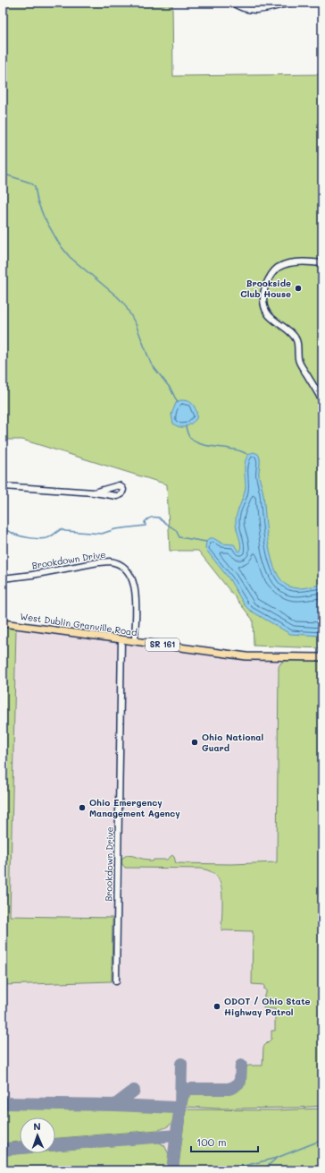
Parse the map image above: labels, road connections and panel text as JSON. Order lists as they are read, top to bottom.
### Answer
{
  "streets": {
    "main road": ["West Dublin Granville Road", "SR 161"],
    "street": ["Brookdown Drive"]
  },
  "crossings": [
    ["Brookdown Drive", "West Dublin Granville Road"]
  ],
  "places": [
    "Brookside Club House",
    "Ohio National Guard",
    "Ohio Emergency Management Agency",
    "ODOT / Ohio State Highway Patrol"
  ],
  "scale_bar": "100 m",
  "north": "top"
}
